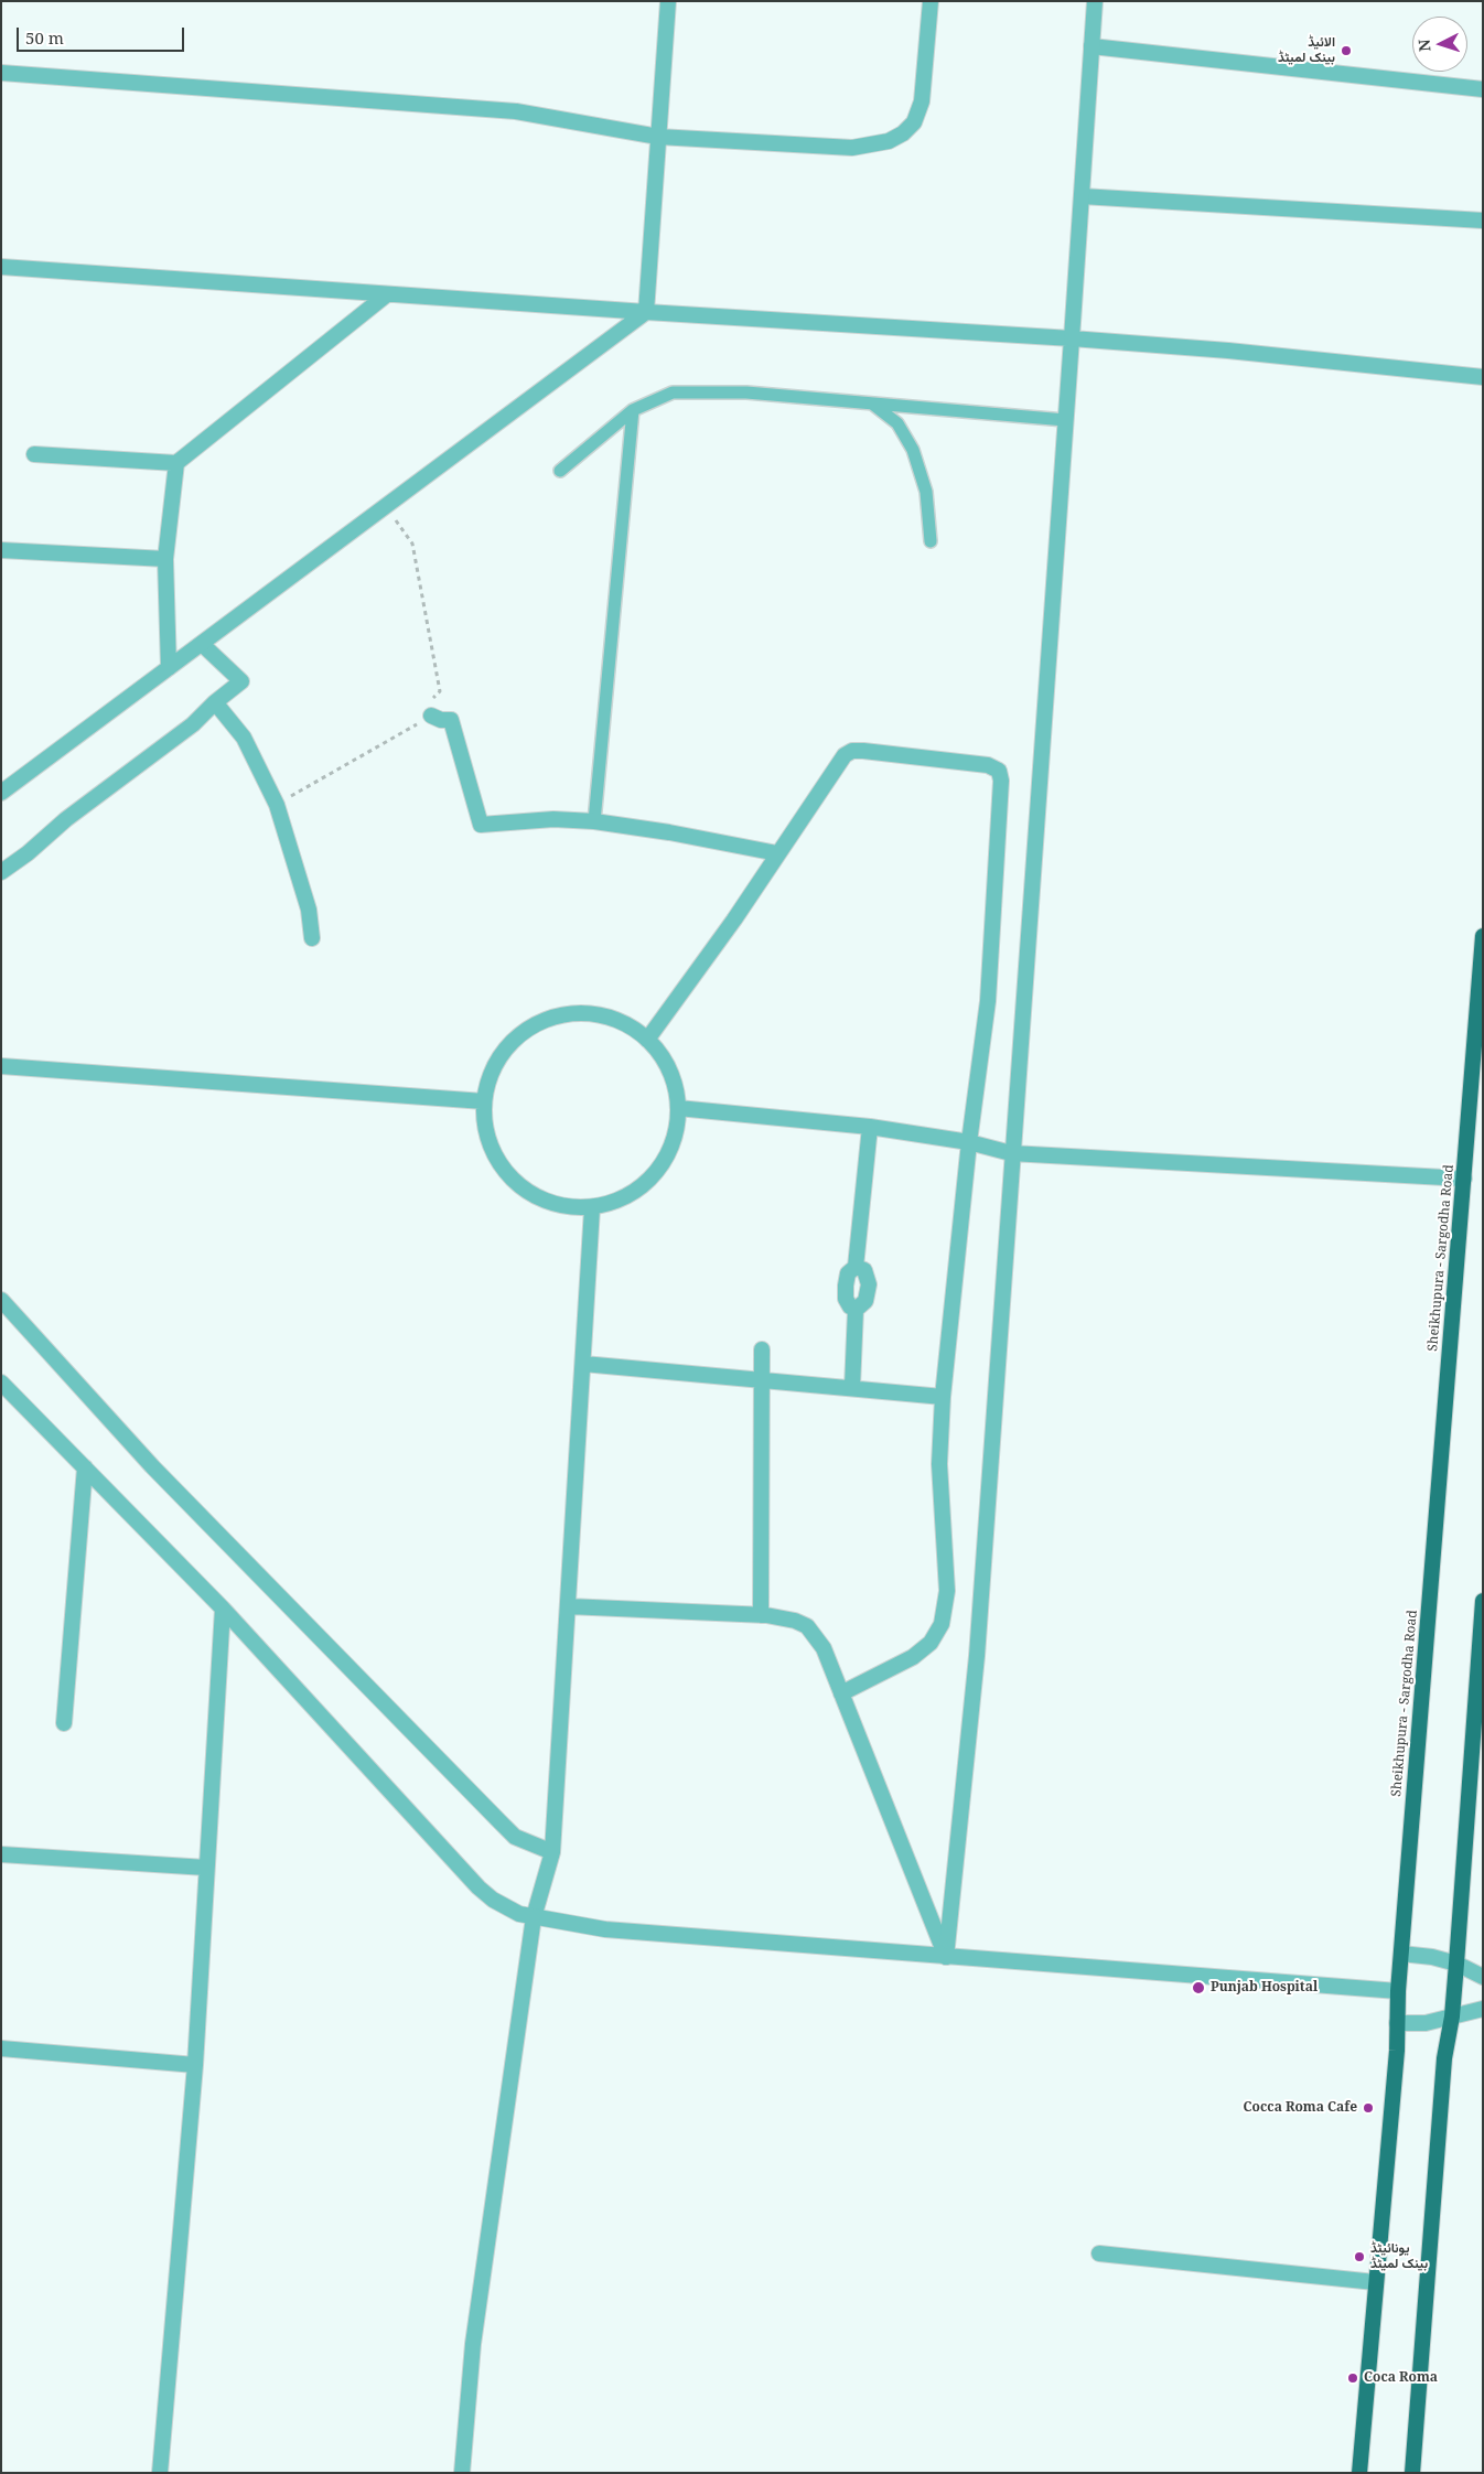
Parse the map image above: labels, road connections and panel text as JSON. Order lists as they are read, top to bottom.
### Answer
{
  "streets": {
    "highway": ["Sheikhupura - Sargodha Road"]
  },
  "places": [
    "الائیڈ بینک لمیٹڈ",
    "Punjab Hospital",
    "Cocca Roma Cafe",
    "یونائیٹڈ بینک لمیٹڈ",
    "Coca Roma"
  ],
  "scale_bar": "50 m",
  "north": "left"
}
